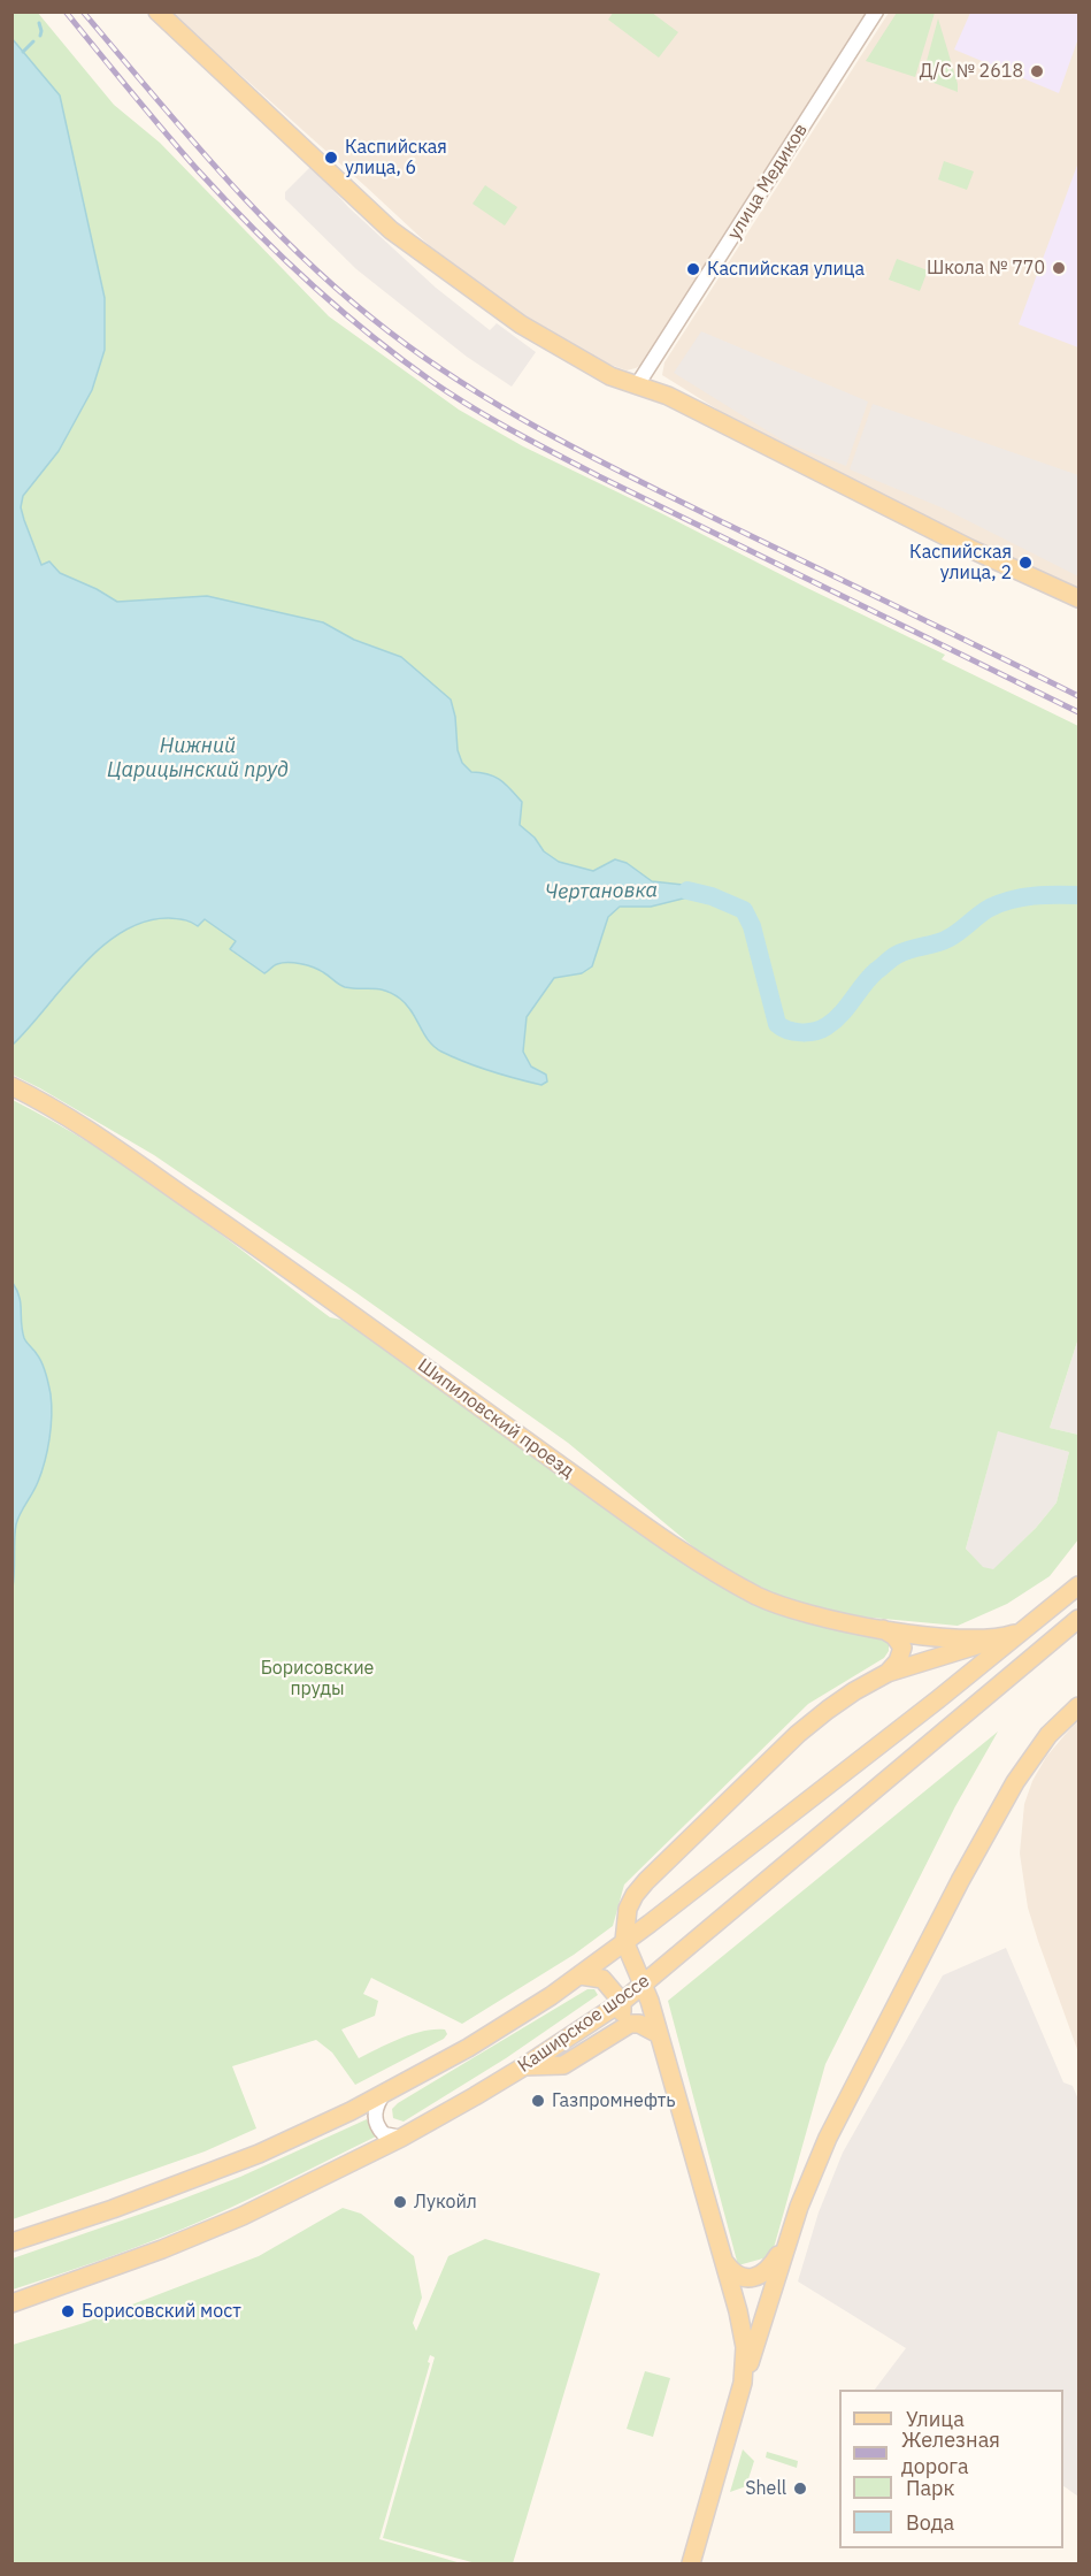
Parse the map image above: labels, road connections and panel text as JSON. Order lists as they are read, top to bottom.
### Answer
{
  "streets": {
    "main road": ["Шипиловский проезд", "Каширское шоссе"],
    "street": ["улица Медиков"]
  },
  "water": ["Нижний Царицынский пруд", "Чертановка"],
  "parks": ["Борисовские пруды"],
  "places": [
    "Д/C № 2618",
    "Каспийская улица, 6",
    "Школа № 770",
    "Каспийская улица",
    "Каспийская улица, 2",
    "Газпромнефть",
    "Лукойл",
    "Борисовский мост",
    "Shell"
  ],
  "legend": [
    "Улица",
    "Железная дорога",
    "Парк",
    "Вода"
  ]
}
